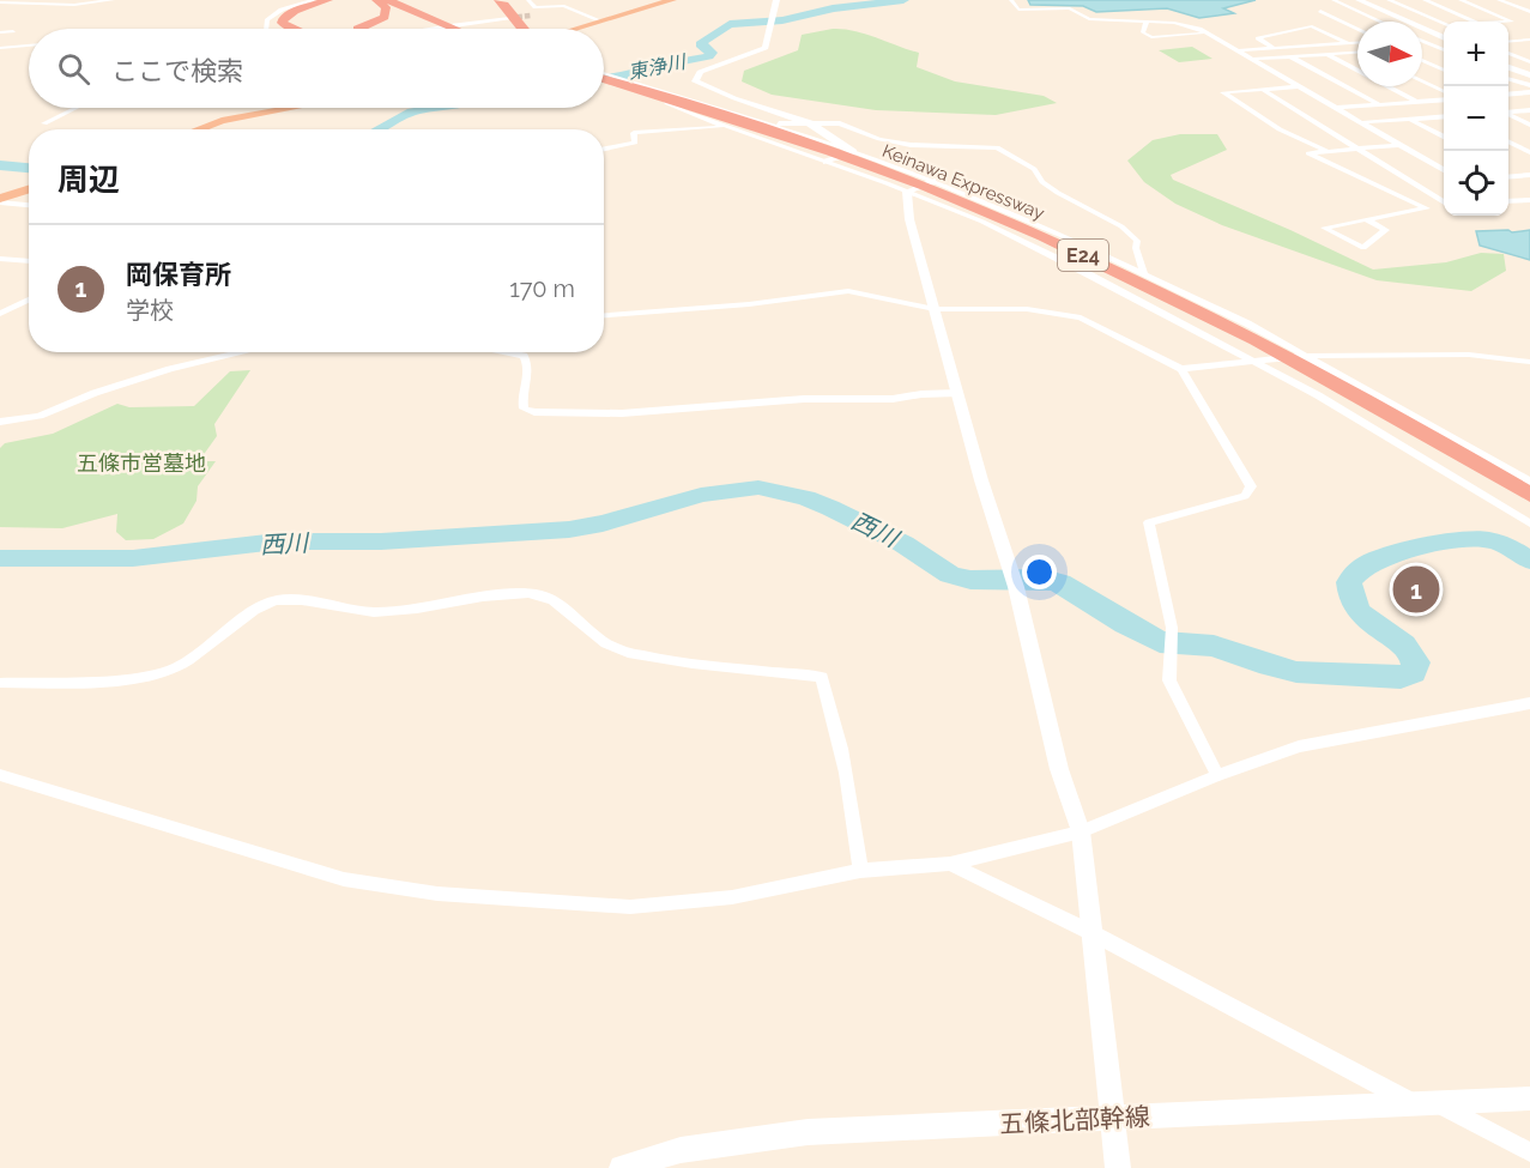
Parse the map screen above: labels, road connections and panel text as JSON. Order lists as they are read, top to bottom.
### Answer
{
  "streets": {
    "highway": ["Keinawa Expressway", "E24"],
    "street": ["五條北部幹線"]
  },
  "water": ["東浄川", "西川"],
  "parks": ["五條市営墓地"],
  "north": "right",
  "page": {
    "map_buttons": ["+", "−"],
    "search": "ここで検索",
    "heading": "周辺",
    "list": [
      {
        "mark": "1",
        "name": "岡保育所",
        "note": "学校",
        "value": "170 m"
      }
    ],
    "pins": "1"
  }
}
